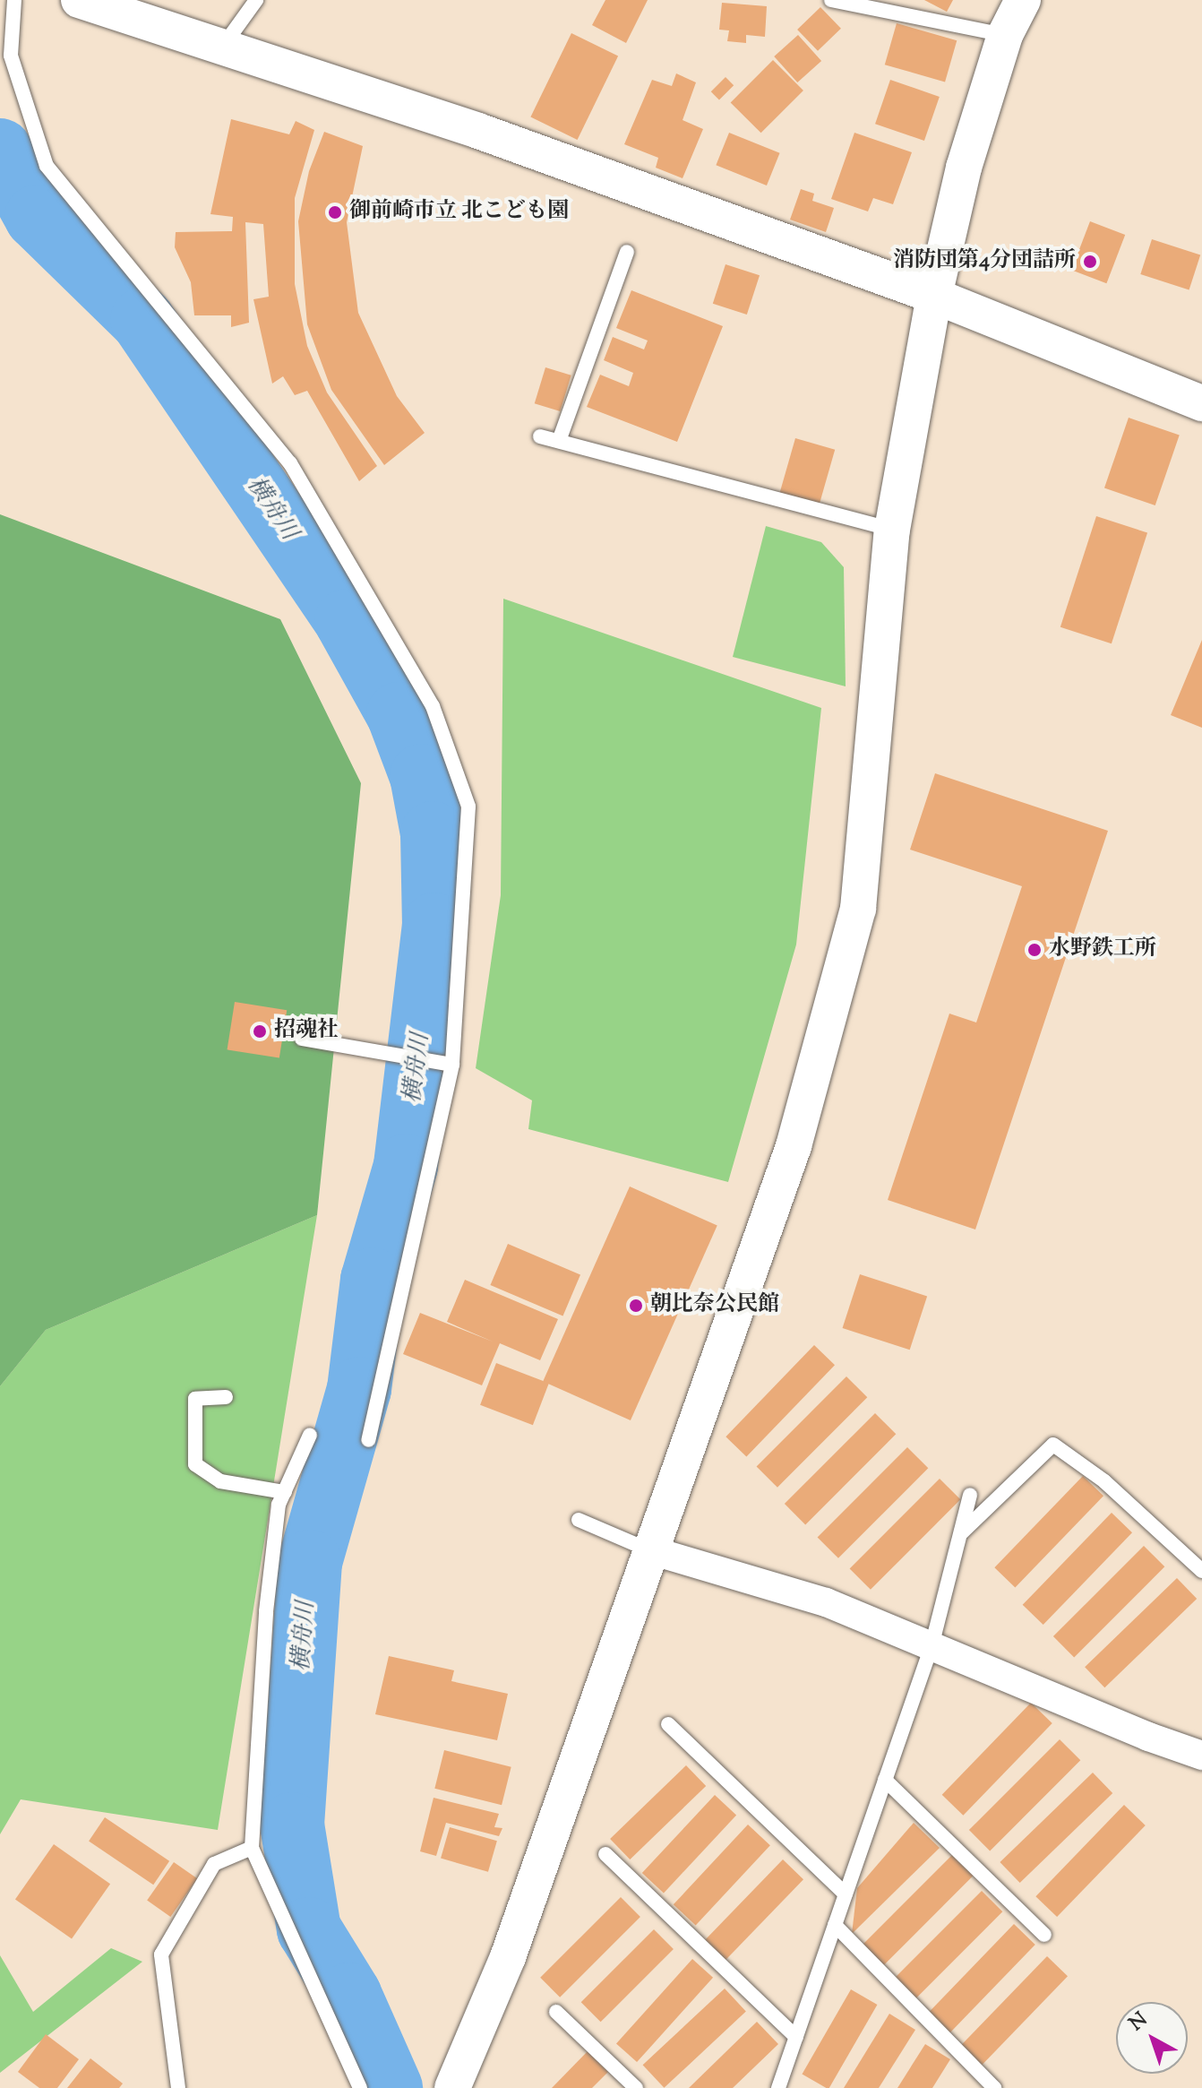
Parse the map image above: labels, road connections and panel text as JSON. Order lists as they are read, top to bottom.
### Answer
{
  "water": ["横舟川"],
  "places": [
    "御前崎市立 北こども園",
    "消防団第4分団詰所",
    "水野鉄工所",
    "招魂社",
    "朝比奈公民館"
  ],
  "north": "top left"
}
